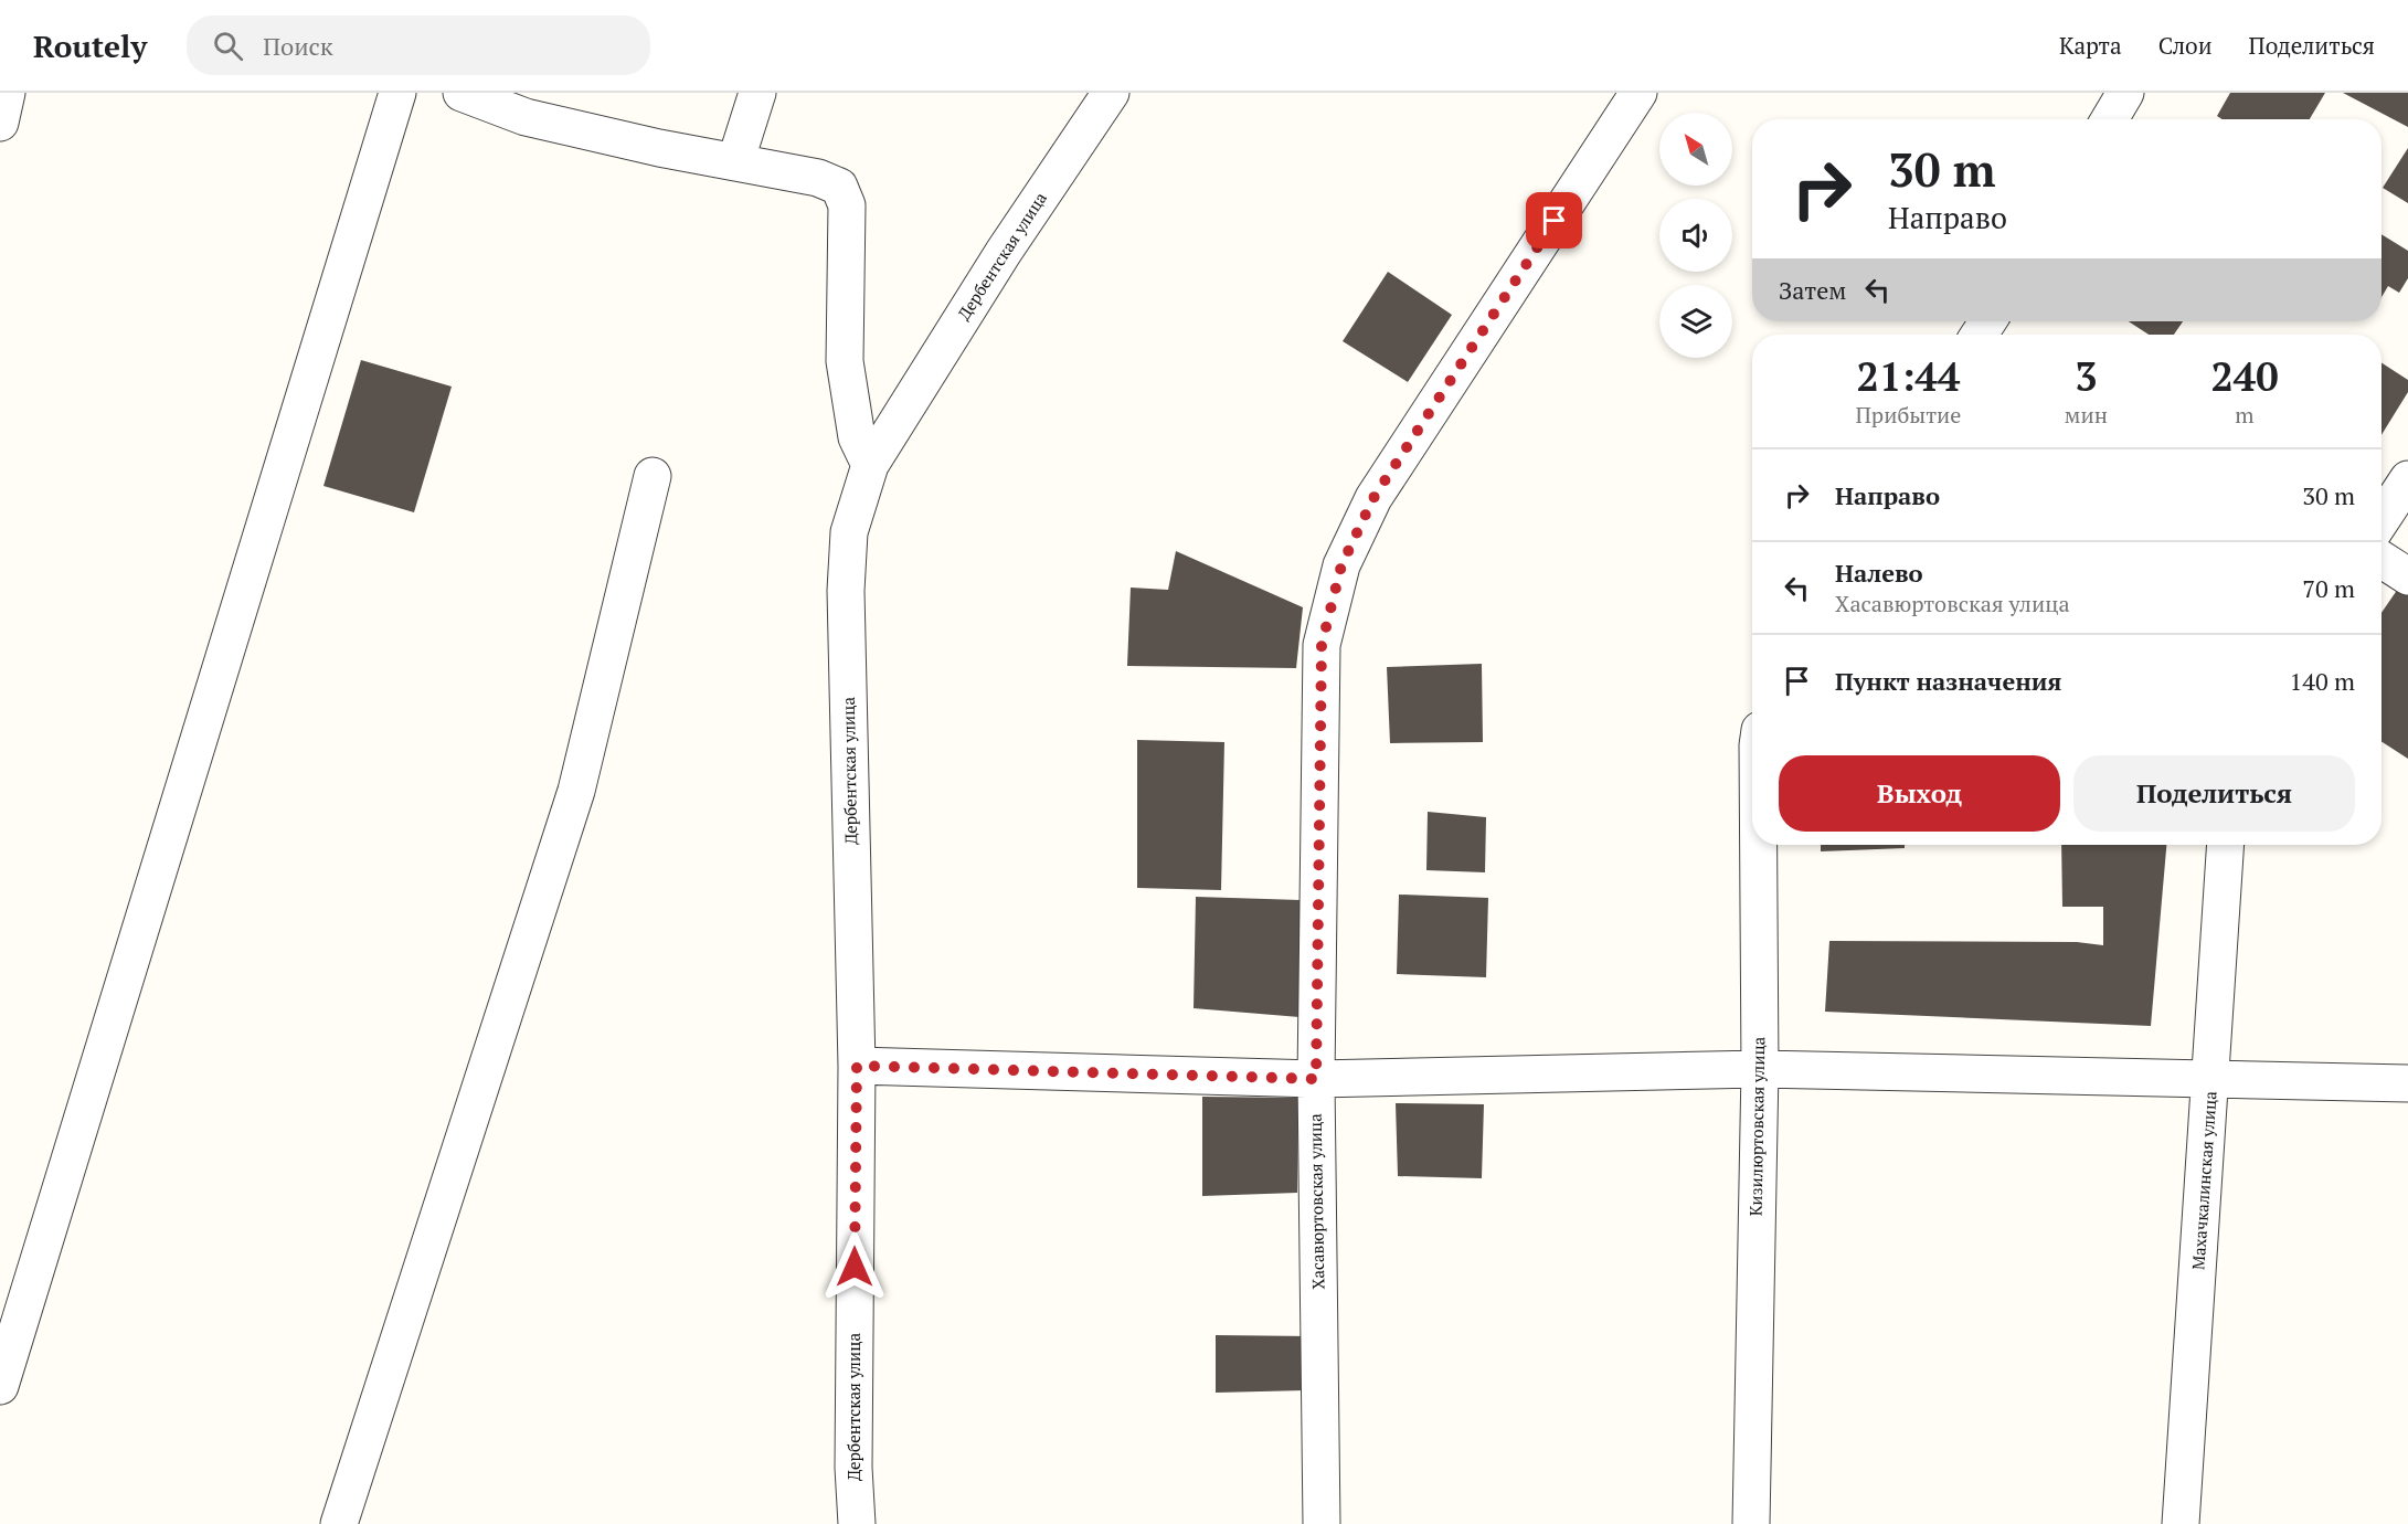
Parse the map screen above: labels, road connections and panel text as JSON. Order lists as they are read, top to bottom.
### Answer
{
  "streets": {
    "street": [
      "Дербентская улица",
      "Кизилюртовская улица",
      "Махачкалинская улица",
      "Хасавюртовская улица"
    ]
  },
  "north": "top left",
  "page": {
    "header": "Routely",
    "search": "Поиск",
    "nav": ["Карта", "Слои", "Поделиться"],
    "turn": ["30 m", "Направо"],
    "then": "Затем",
    "eta": [
      "21:44",
      "Прибытие",
      "3",
      "мин",
      "240",
      "m"
    ],
    "list": [
      {
        "name": "Направо",
        "value": "30 m"
      },
      {
        "name": "Налево",
        "note": "Хасавюртовская улица",
        "value": "70 m"
      },
      {
        "name": "Пункт назначения",
        "value": "140 m"
      }
    ],
    "buttons": ["Выход", "Поделиться"]
  }
}
